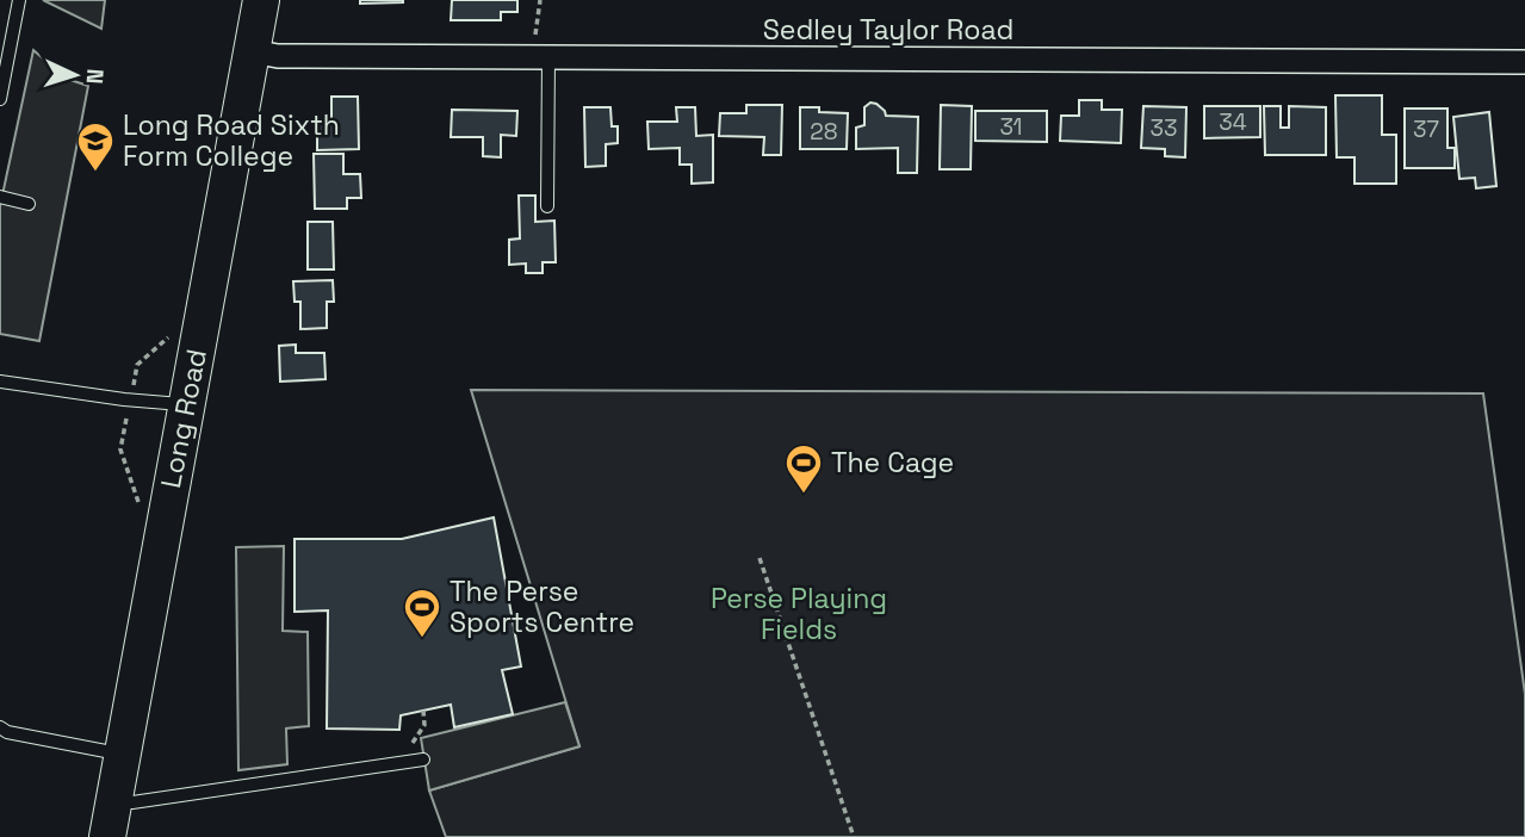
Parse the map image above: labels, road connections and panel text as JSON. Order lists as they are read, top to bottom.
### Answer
{
  "streets": {
    "main road": ["Long Road"],
    "street": ["Sedley Taylor Road"]
  },
  "crossings": [
    ["Sedley Taylor Road", "Long Road"]
  ],
  "parks": ["Perse Playing Fields"],
  "places": {
    "school or university": ["Long Road Sixth Form College"],
    "sports": ["The Cage", "The Perse Sports Centre"]
  },
  "house_numbers": [
    "34",
    "31",
    "33",
    "37",
    "28"
  ],
  "north": "right"
}
